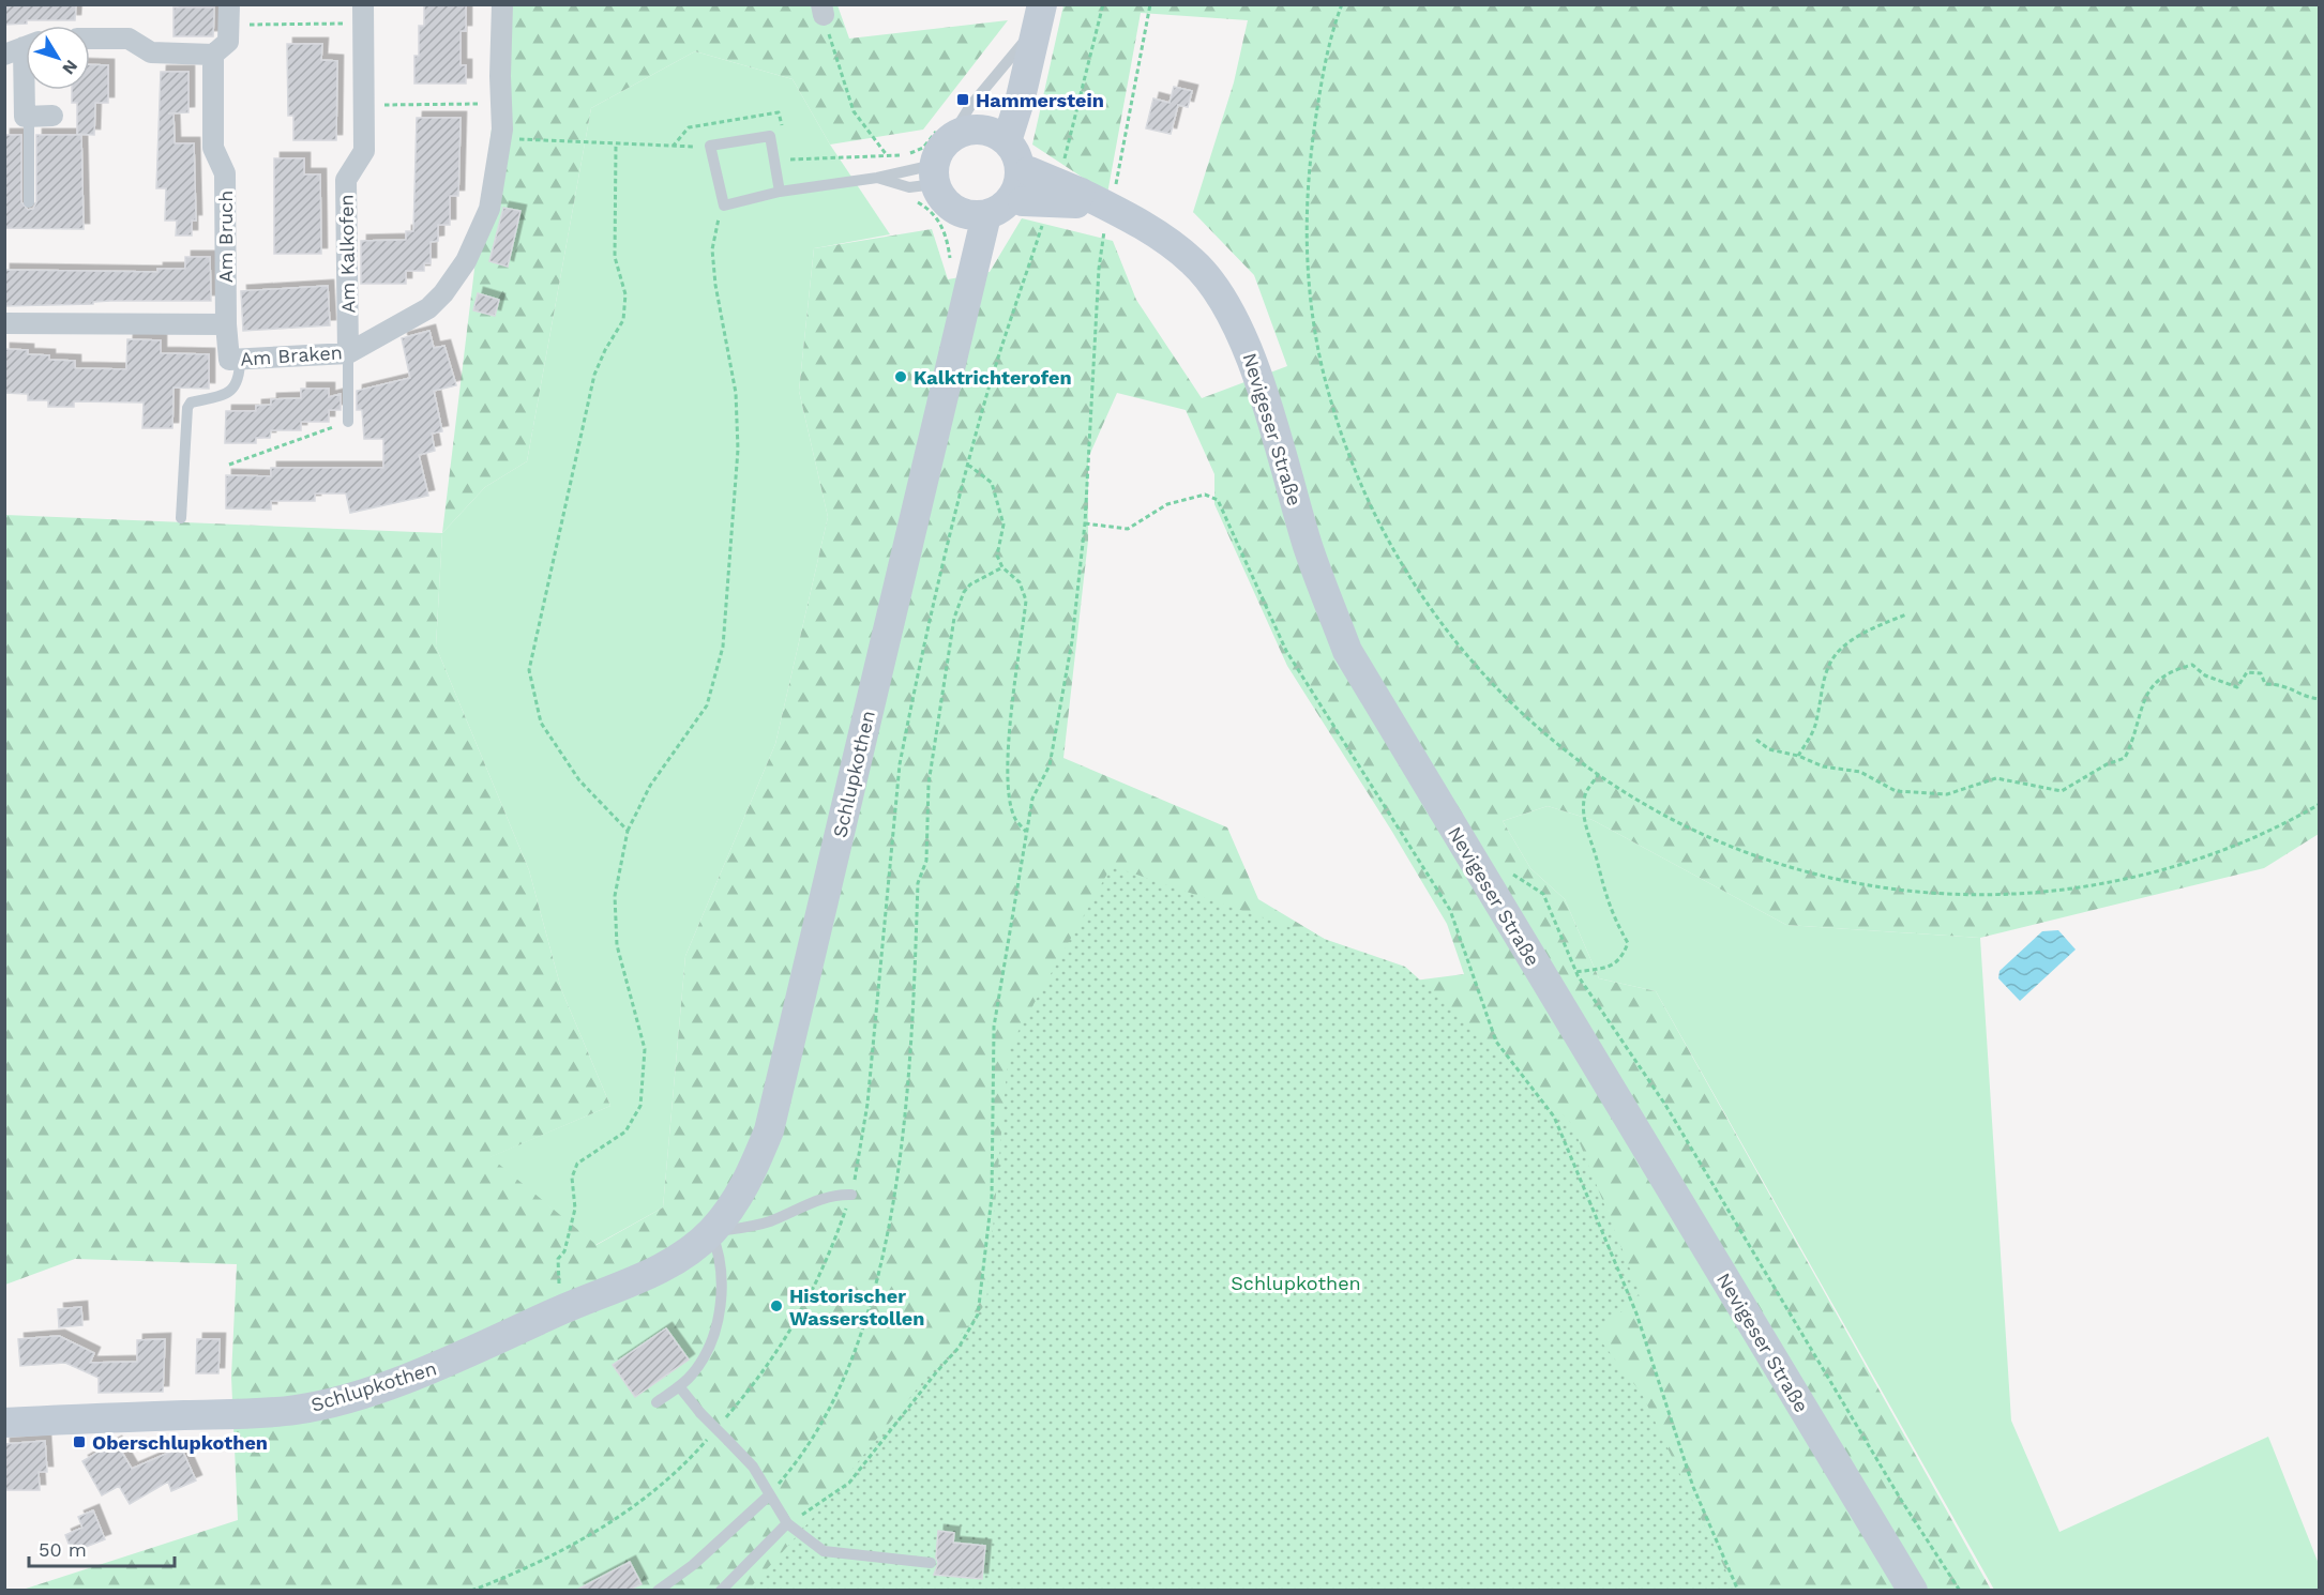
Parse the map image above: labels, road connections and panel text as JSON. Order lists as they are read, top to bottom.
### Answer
{
  "streets": {
    "main road": ["Nevigeser Straße", "Schlupkothen"],
    "street": ["Am Bruch", "Am Kalkofen", "Am Braken"]
  },
  "crossings": [
    ["Am Bruch", "Am Braken"],
    ["Am Kalkofen", "Am Braken"],
    ["Nevigeser Straße", "Schlupkothen"]
  ],
  "parks": ["Schlupkothen"],
  "places": {
    "transit": ["Hammerstein", "Oberschlupkothen"],
    "other": ["Kalktrichterofen", "Historischer Wasserstollen"]
  },
  "scale_bar": "50 m",
  "north": "bottom right"
}
